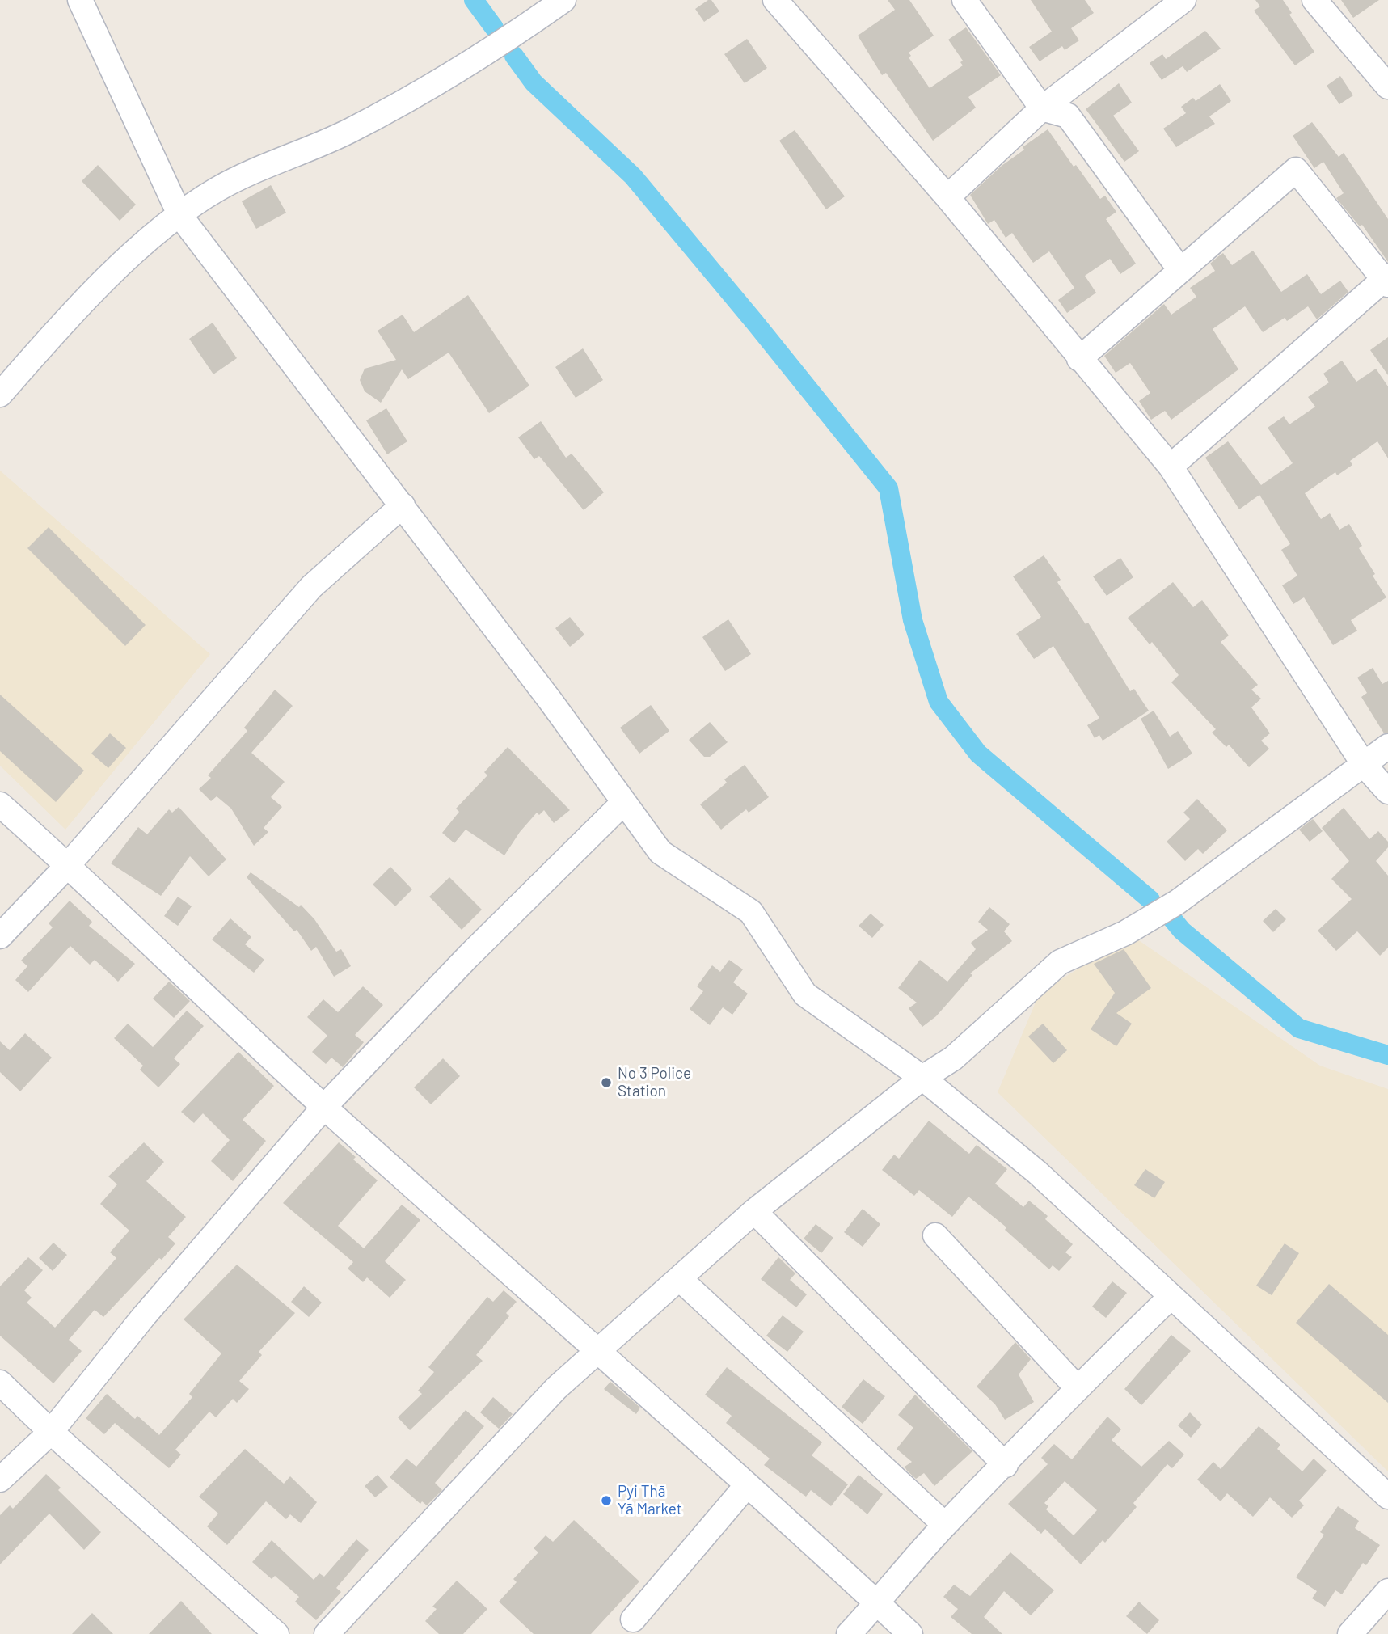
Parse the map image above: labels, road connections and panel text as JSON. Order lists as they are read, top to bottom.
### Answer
{
  "places": ["No 3 Police Station", "Pyi Thā Yā Market"]
}
